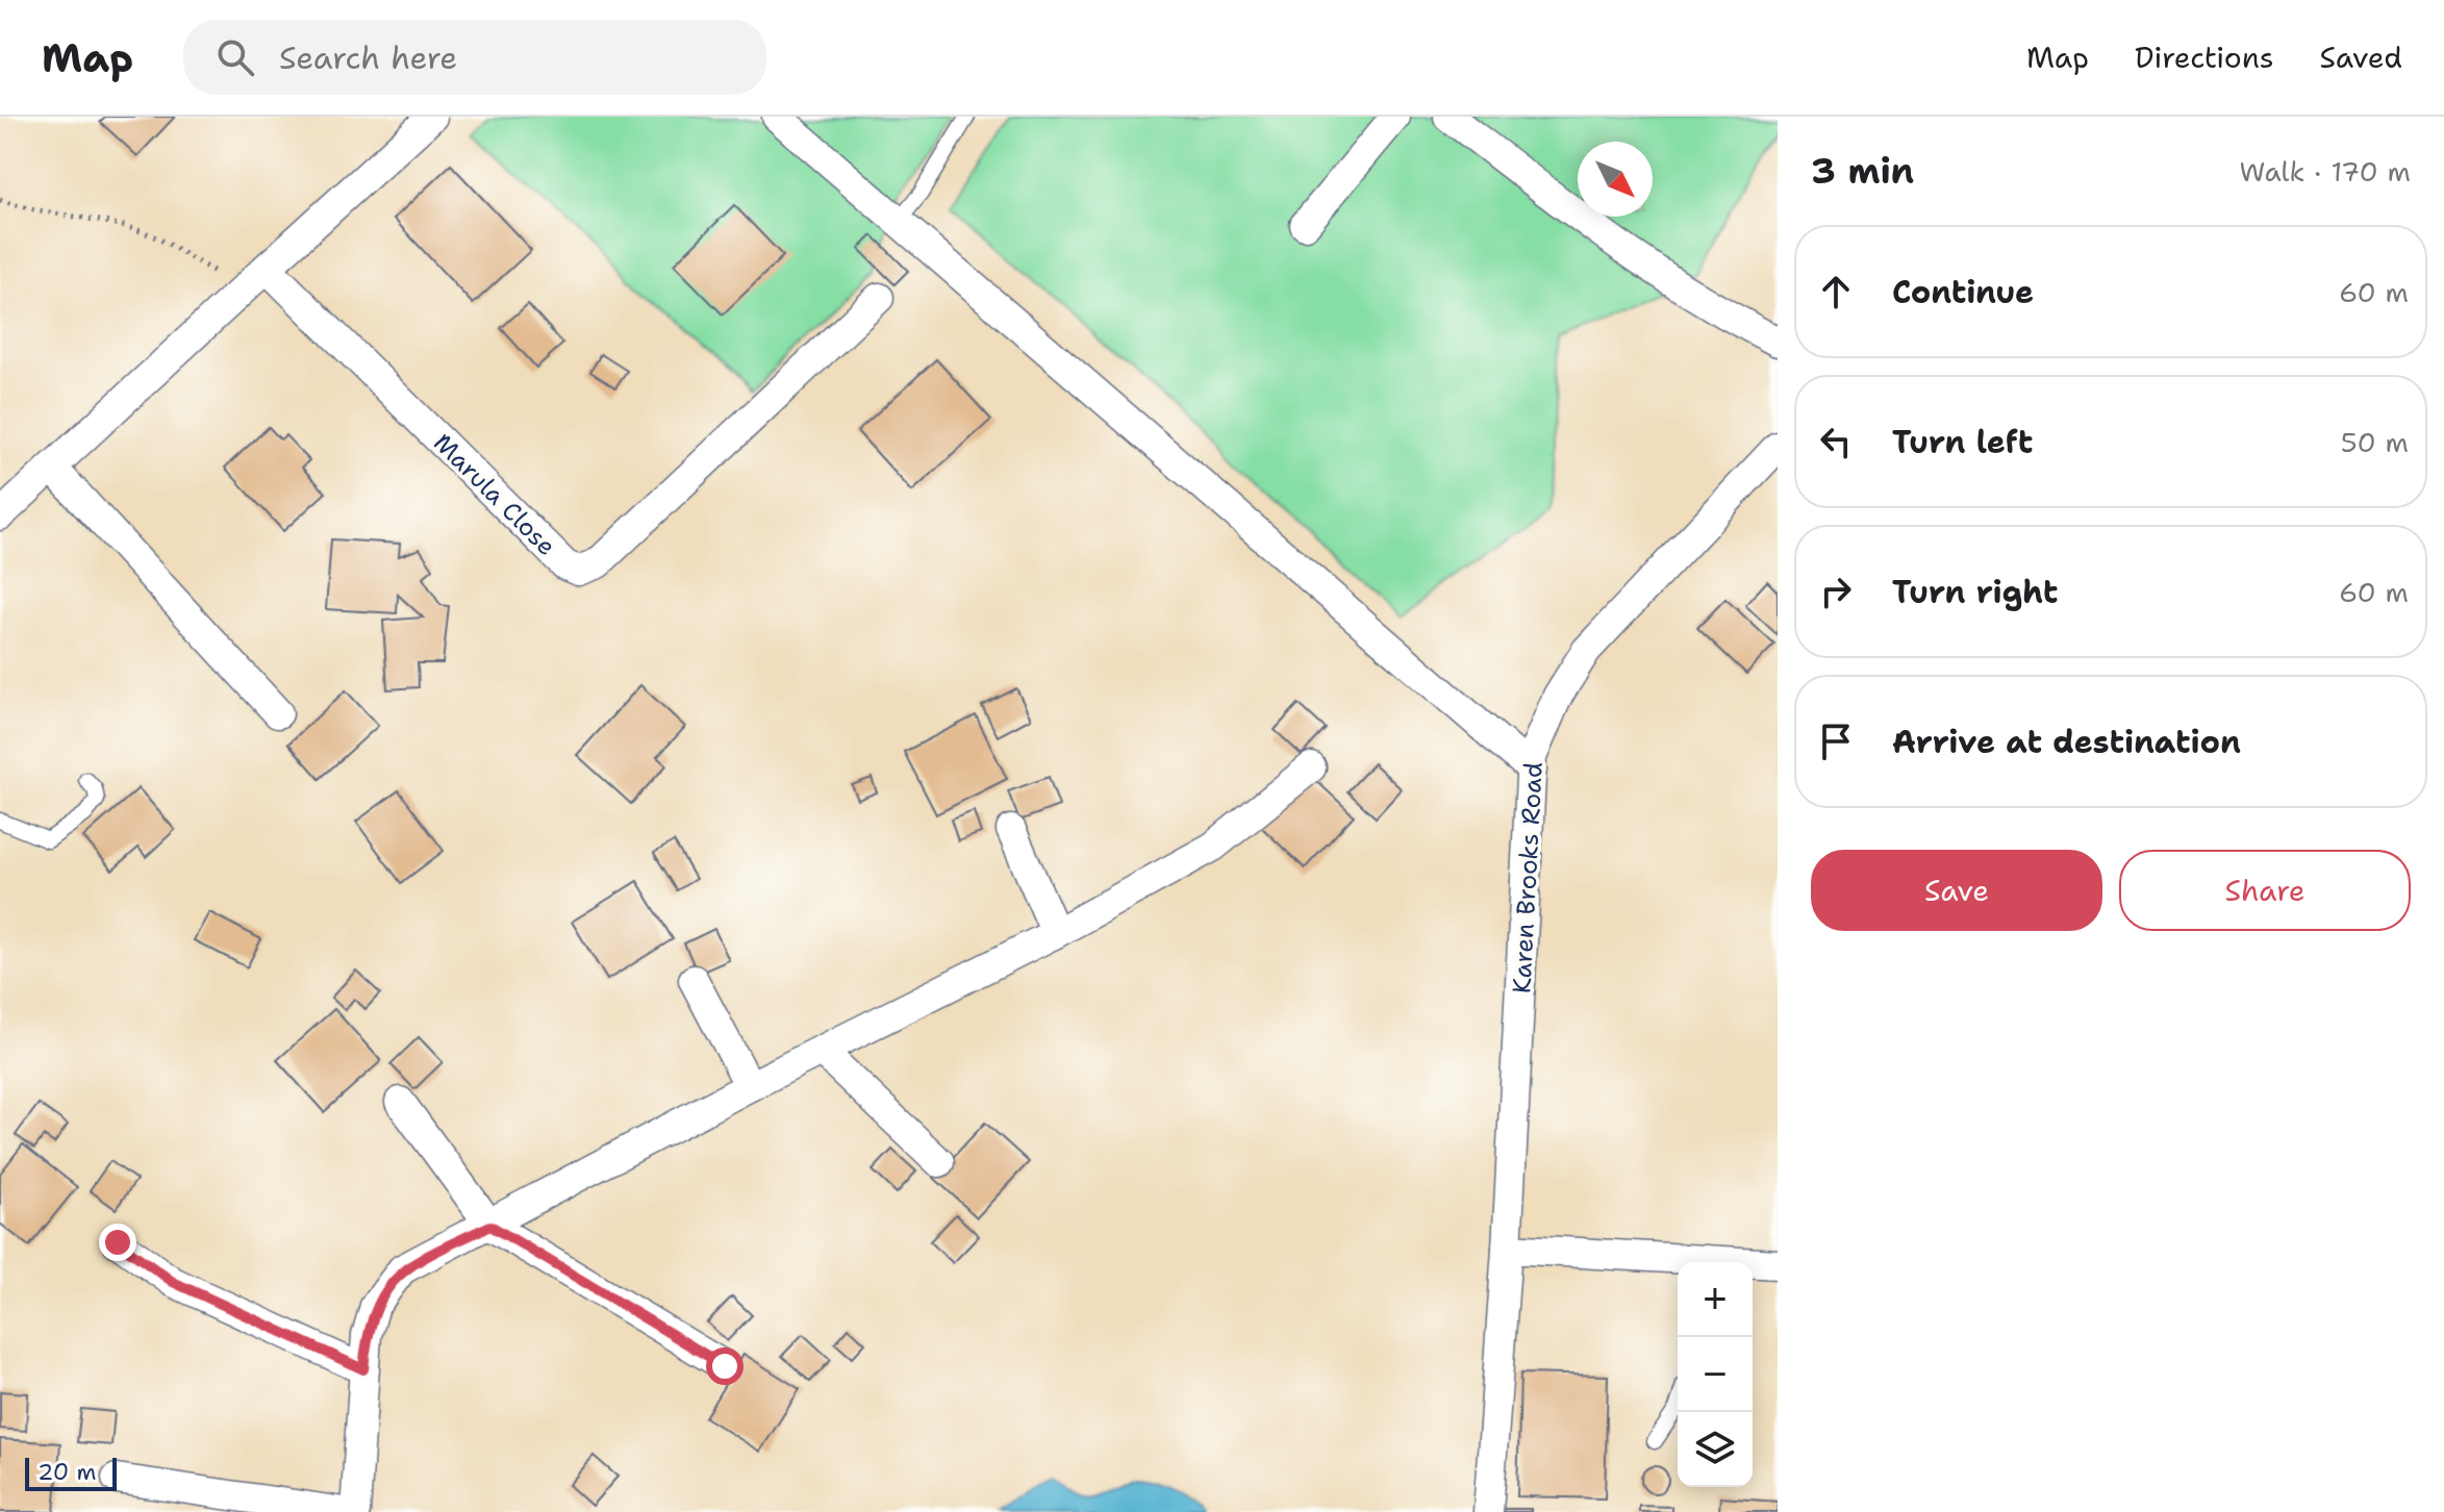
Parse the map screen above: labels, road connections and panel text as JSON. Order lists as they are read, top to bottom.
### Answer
{
  "streets": {
    "street": ["Marula Close", "Karen Brooks Road"]
  },
  "scale_bar": "20 m",
  "north": "bottom right",
  "page": {
    "header": "Map",
    "search": "Search here",
    "nav": ["Map", "Directions", "Saved"],
    "heading": ["3 min", "Walk · 170 m"],
    "list": [
      ["Continue", "60 m"],
      ["Turn left", "50 m"],
      ["Turn right", "60 m"],
      "Arrive at destination"
    ],
    "buttons": ["Save", "Share"],
    "map_buttons": ["+", "−"],
    "scale": "20 m"
  }
}
